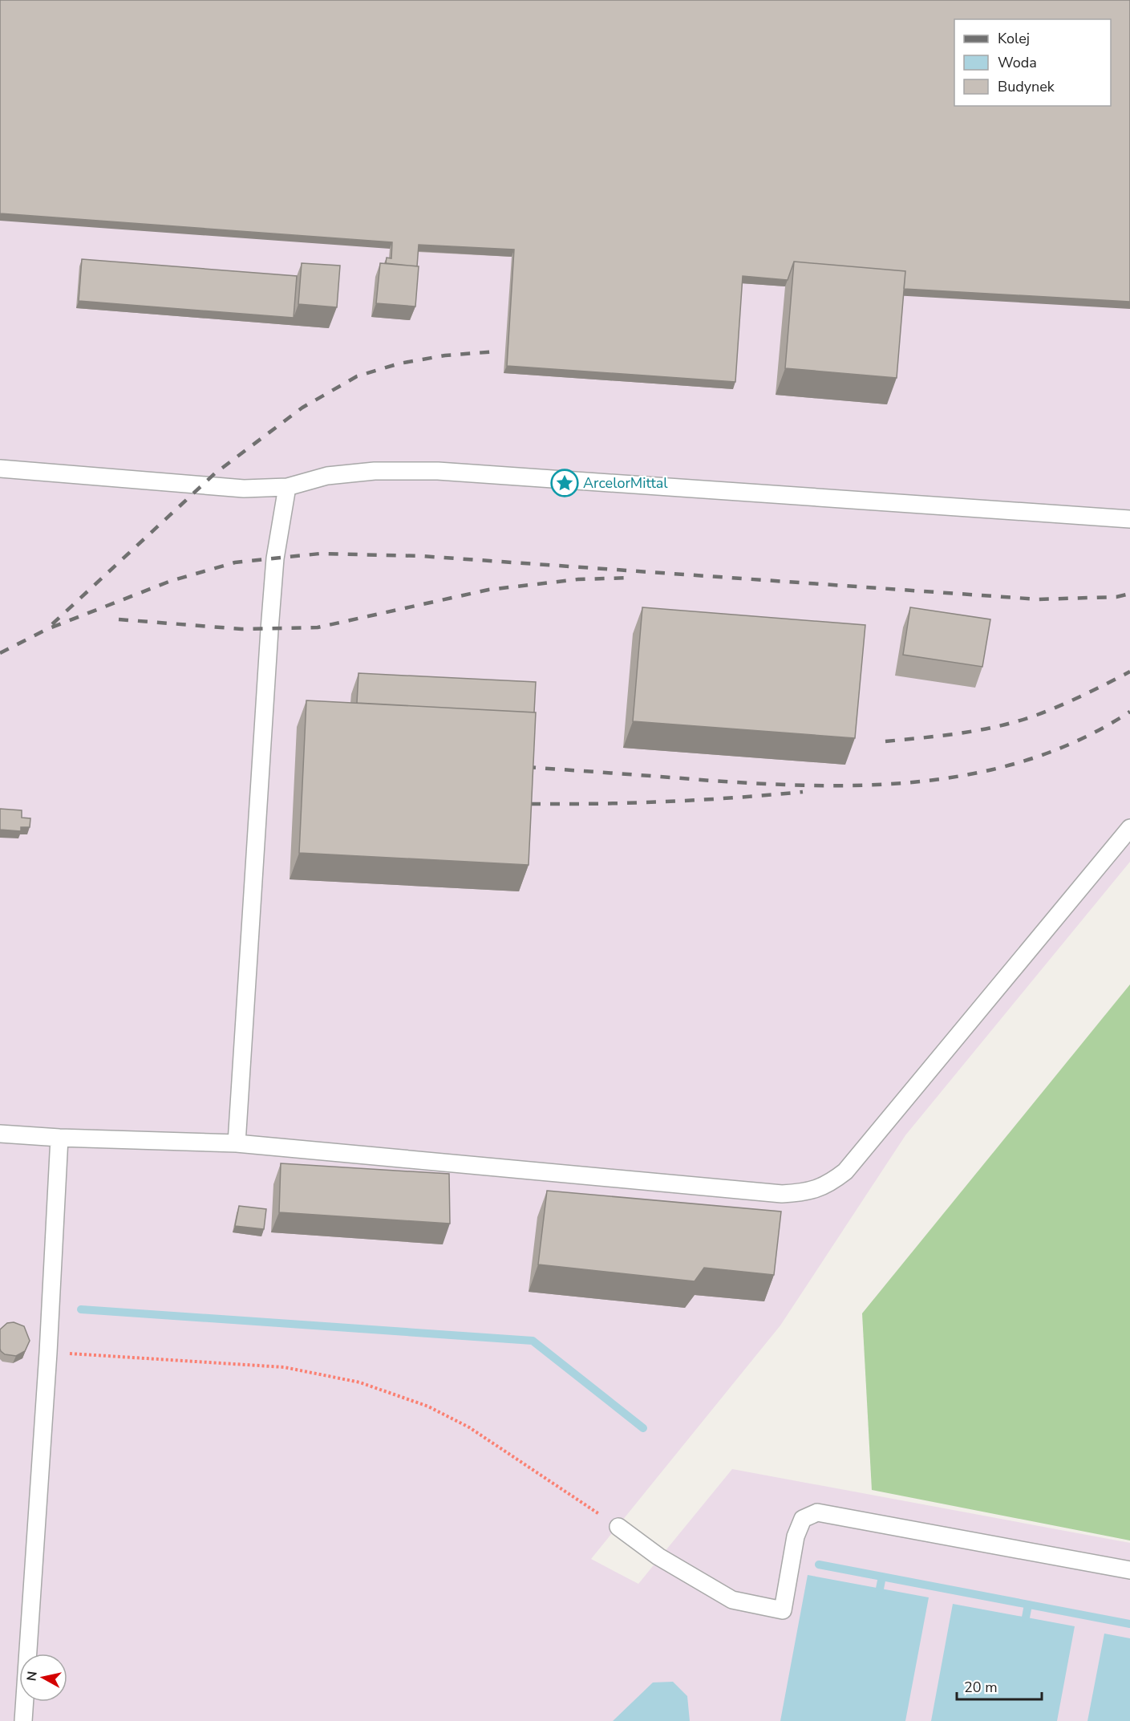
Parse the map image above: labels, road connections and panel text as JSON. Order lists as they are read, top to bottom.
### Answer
{
  "places": {
    "place": ["ArcelorMittal"]
  },
  "legend": ["Kolej", "Woda", "Budynek"],
  "scale_bar": "20 m",
  "north": "left"
}
